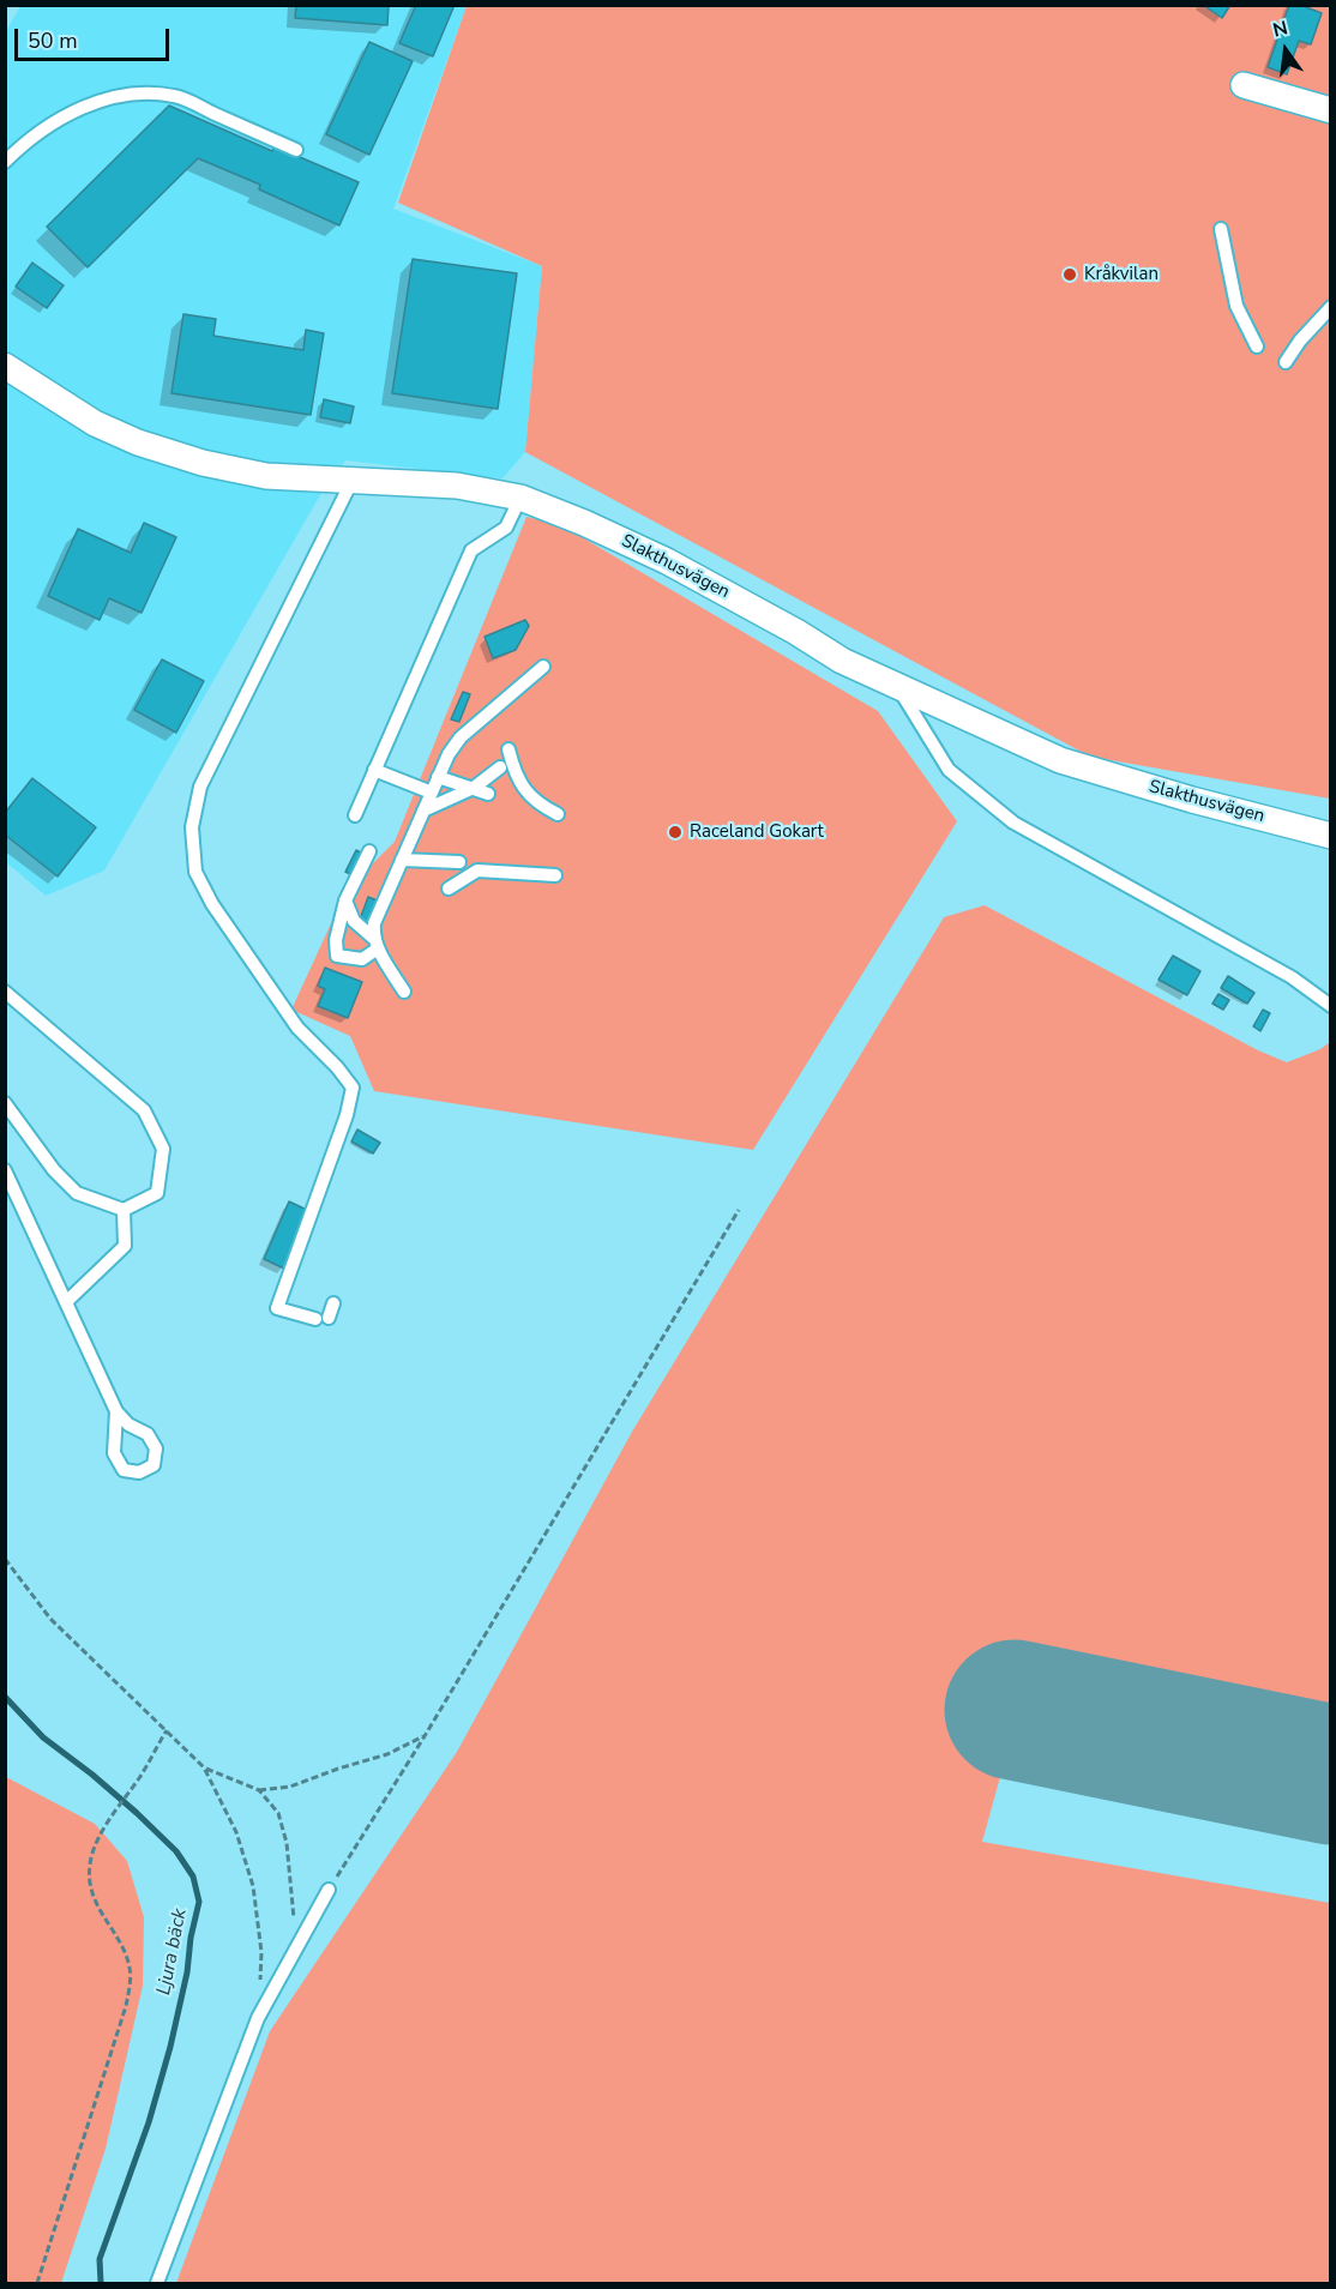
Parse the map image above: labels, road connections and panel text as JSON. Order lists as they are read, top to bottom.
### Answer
{
  "streets": {
    "street": ["Slakthusvägen"]
  },
  "water": ["Ljura bäck"],
  "places": ["Kråkvilan", "Raceland Gokart"],
  "scale_bar": "50 m",
  "north": "top"
}
